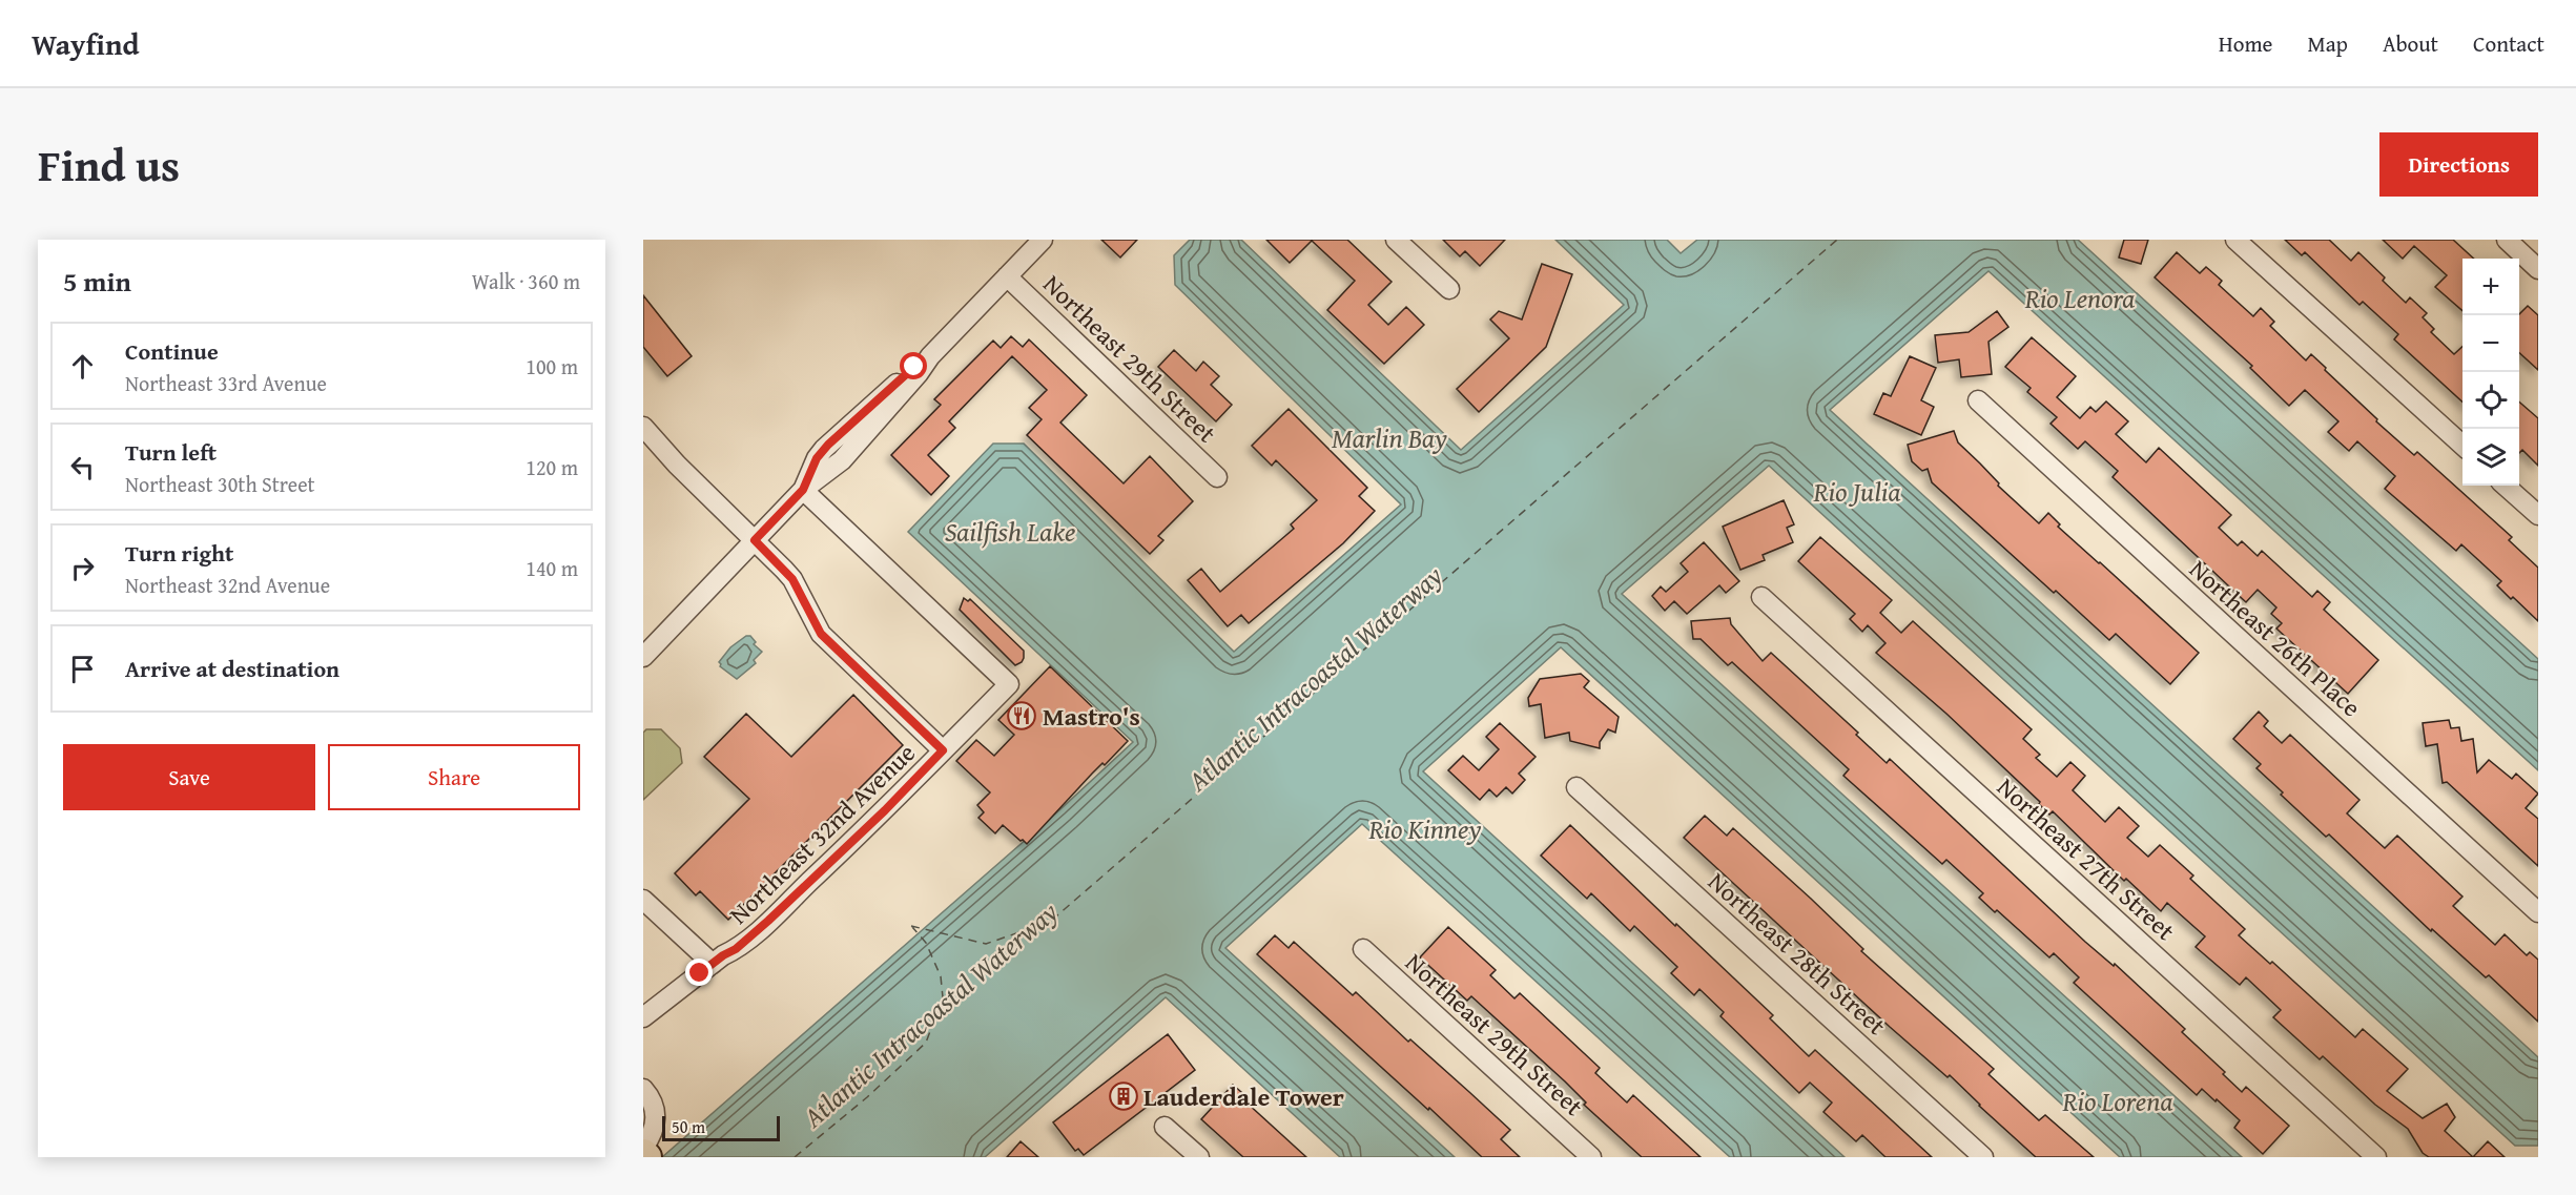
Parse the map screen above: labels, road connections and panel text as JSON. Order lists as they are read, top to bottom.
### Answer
{
  "streets": {
    "street": [
      "Northeast 29th Street",
      "Northeast 26th Place",
      "Northeast 32nd Avenue",
      "Northeast 27th Street",
      "Northeast 28th Street"
    ]
  },
  "water": [
    "Rio Lenora",
    "Marlin Bay",
    "Rio Julia",
    "Sailfish Lake",
    "Atlantic Intracoastal Waterway",
    "Rio Kinney",
    "Rio Lorena"
  ],
  "places": {
    "restaurant": ["Mastro's"],
    "building": ["Lauderdale Tower"]
  },
  "scale_bar": "50 m",
  "page": {
    "header": "Wayfind",
    "nav": [
      "Home",
      "Map",
      "About",
      "Contact"
    ],
    "title": "Find us",
    "buttons": [
      "Directions",
      ["Save", "Share"]
    ],
    "heading": ["5 min", "Walk · 360 m"],
    "map_buttons": ["+", "−"],
    "list": [
      ["Continue", "Northeast 33rd Avenue", "100 m"],
      ["Turn left", "Northeast 30th Street", "120 m"],
      ["Turn right", "Northeast 32nd Avenue", "140 m"],
      "Arrive at destination"
    ],
    "scale": "50 m"
  }
}
